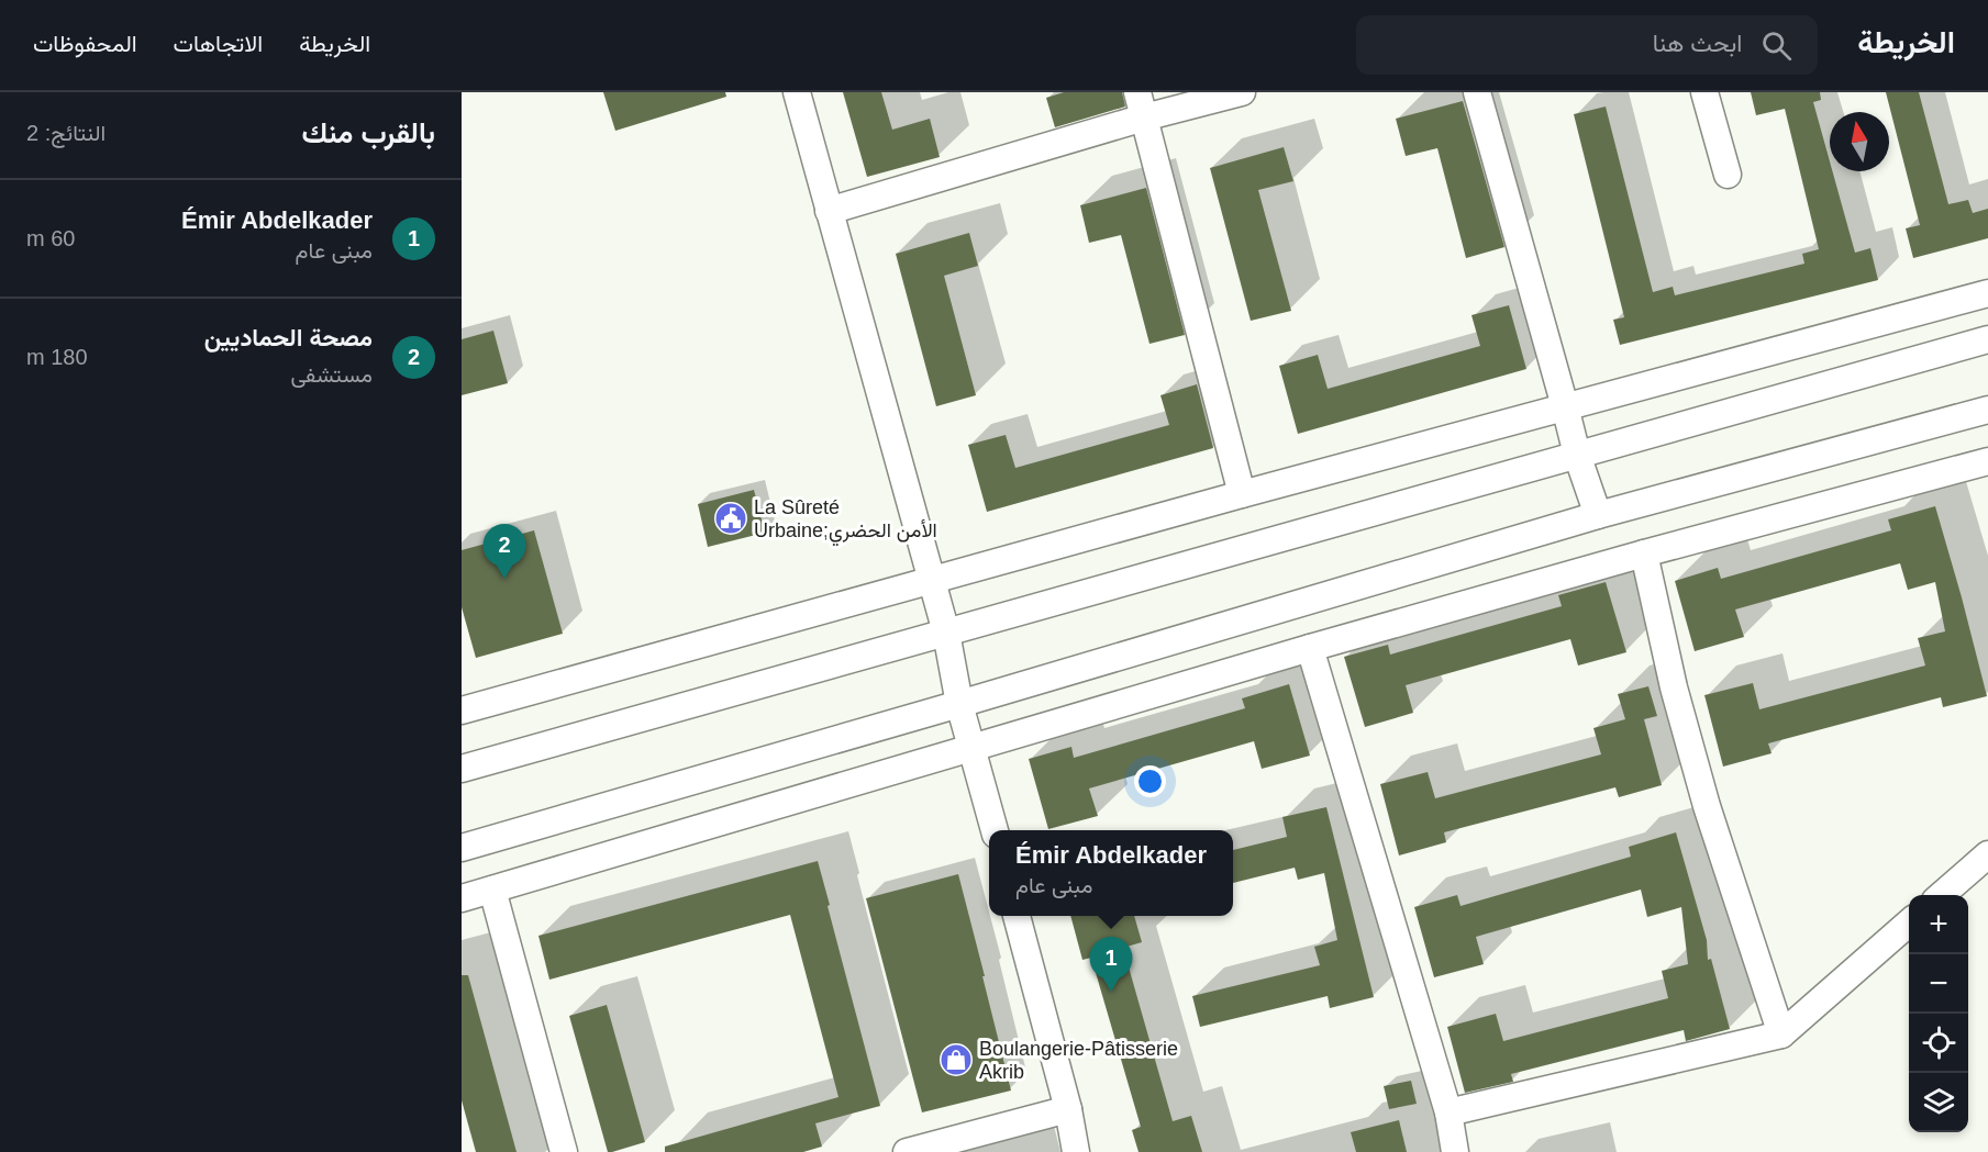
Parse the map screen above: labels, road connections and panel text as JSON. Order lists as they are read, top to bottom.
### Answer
{
  "places": {
    "public building": ["La Sûreté Urbaine;الأمن الحضري"],
    "shop": ["Boulangerie-Pâtisserie Akrib"]
  },
  "north": "top",
  "page": {
    "header": "الخريطة",
    "search": "ابحث هنا",
    "nav": ["الخريطة", "الاتجاهات", "المحفوظات"],
    "heading": ["بالقرب منك", "النتائج: 2"],
    "list": [
      {
        "mark": "1",
        "name": "Émir Abdelkader",
        "note": "مبنى عام",
        "value": "60 m"
      },
      {
        "mark": "2",
        "name": "مصحة الحماديين",
        "note": "مستشفى",
        "value": "180 m"
      }
    ],
    "pins": ["2", "1"],
    "popup": ["Émir Abdelkader", "مبنى عام"],
    "map_buttons": ["+", "−"]
  }
}
